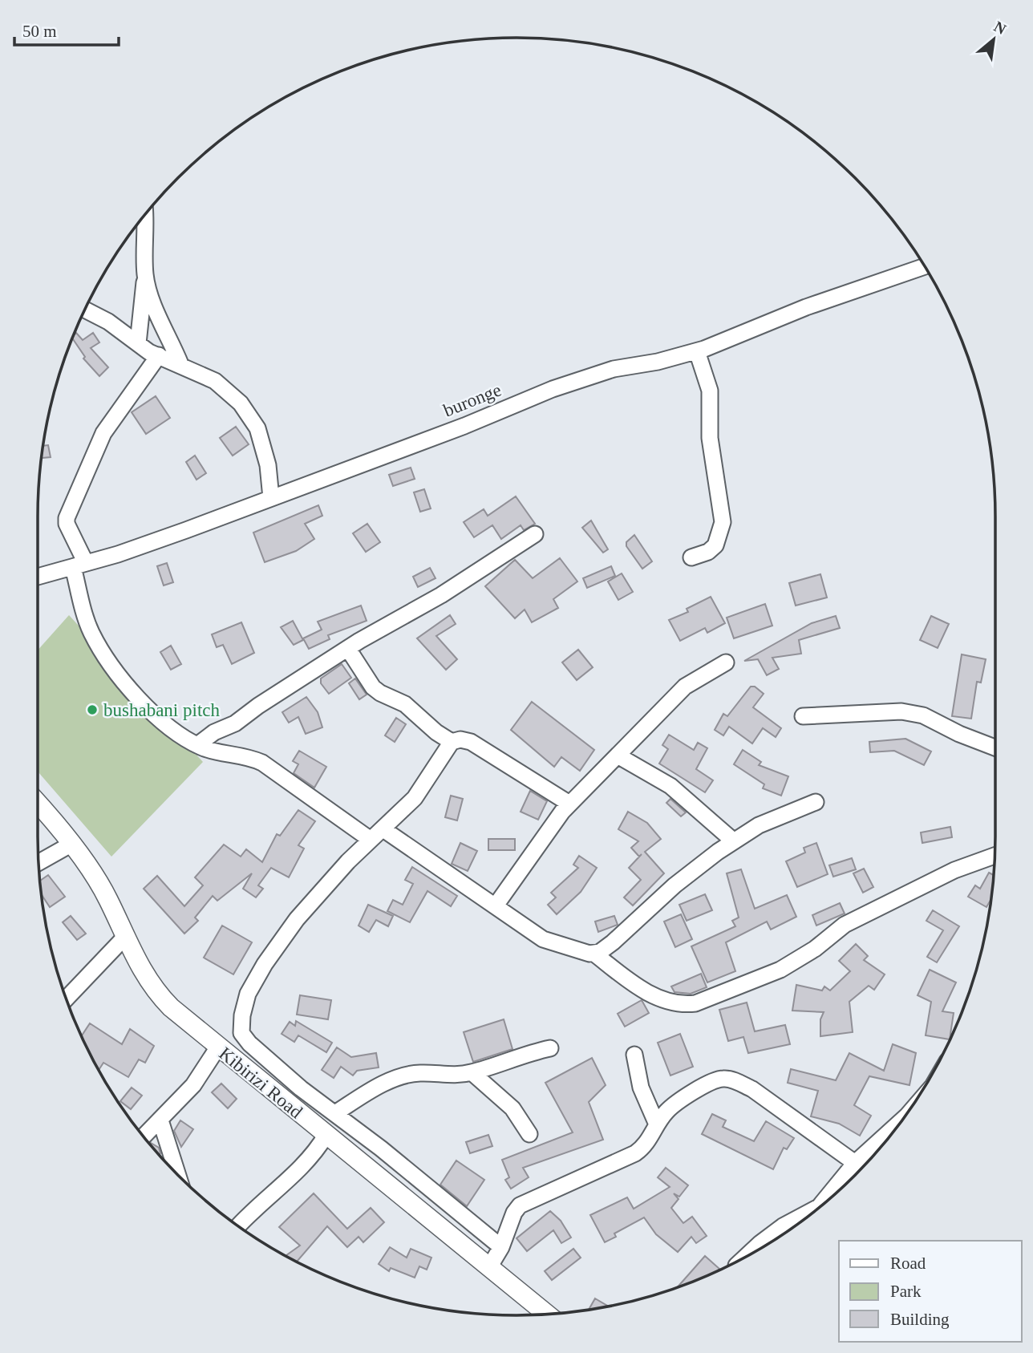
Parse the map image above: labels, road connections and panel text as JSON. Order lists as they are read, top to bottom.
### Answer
{
  "streets": {
    "street": ["buronge", "Kibirizi Road"]
  },
  "places": ["bushabani pitch"],
  "legend": ["Road", "Park", "Building"],
  "scale_bar": "50 m",
  "north": "top right"
}
